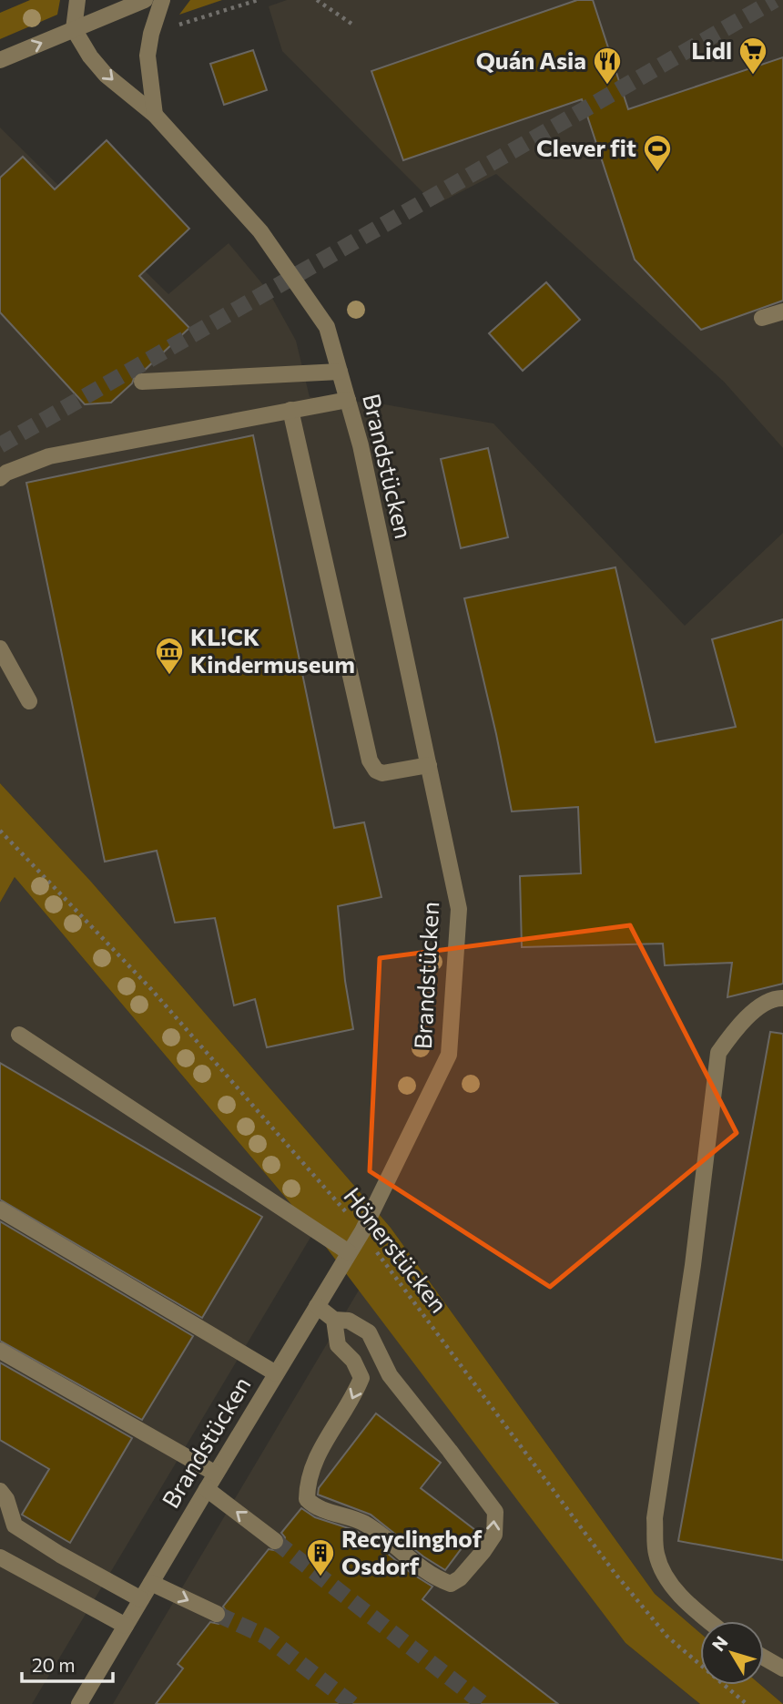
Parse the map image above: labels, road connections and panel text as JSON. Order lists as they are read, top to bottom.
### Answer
{
  "streets": {
    "street": ["Brandstücken"],
    "path": ["Hönerstücken"]
  },
  "crossings": [
    ["Brandstücken", "Hönerstücken"]
  ],
  "places": {
    "supermarket": ["Lidl"],
    "restaurant": ["Quán Asia"],
    "sports": ["Clever fit"],
    "museum": ["KL!CK Kindermuseum"],
    "building": ["Recyclinghof Osdorf"]
  },
  "scale_bar": "20 m",
  "north": "top left"
}
